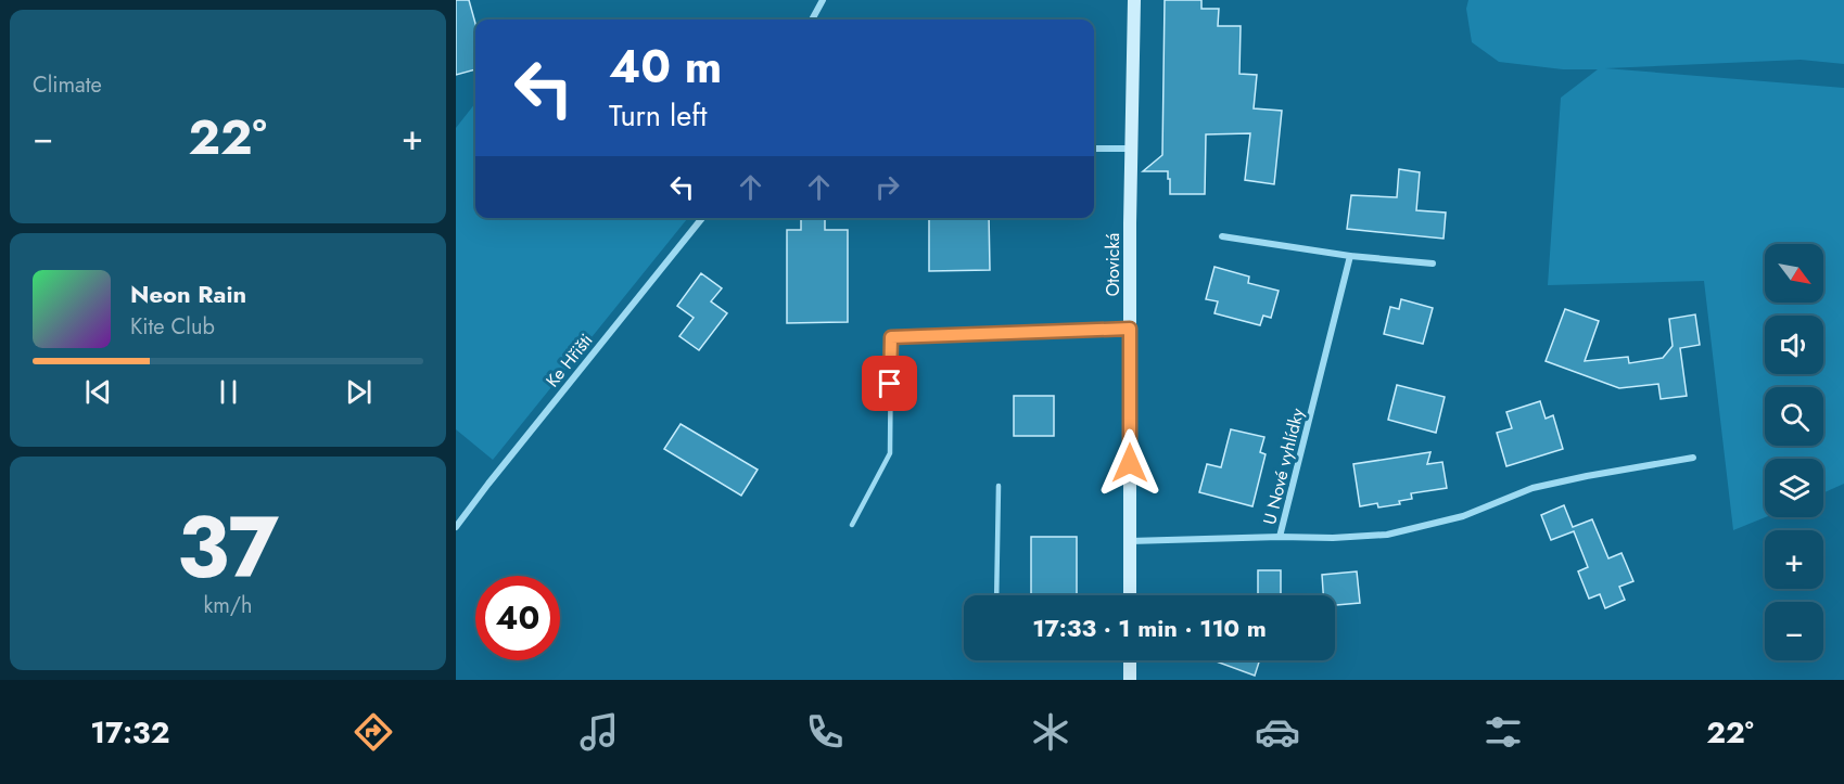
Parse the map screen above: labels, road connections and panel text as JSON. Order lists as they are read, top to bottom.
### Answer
{
  "streets": {
    "street": ["Otovická", "Ke Hřišti", "U Nové vyhlídky"]
  },
  "north": "bottom right",
  "page": {
    "tile": [
      "Climate",
      ["37", "km/h"]
    ],
    "turn": ["40 m", "Turn left"],
    "heat": ["−", "22°", "+"],
    "map_buttons": ["+", "−"],
    "song": ["Neon Rain", "Kite Club"],
    "limit": "40",
    "trip": "17:33 · 1 min · 110 m",
    "tabs": ["17:32", "22°"]
  }
}
